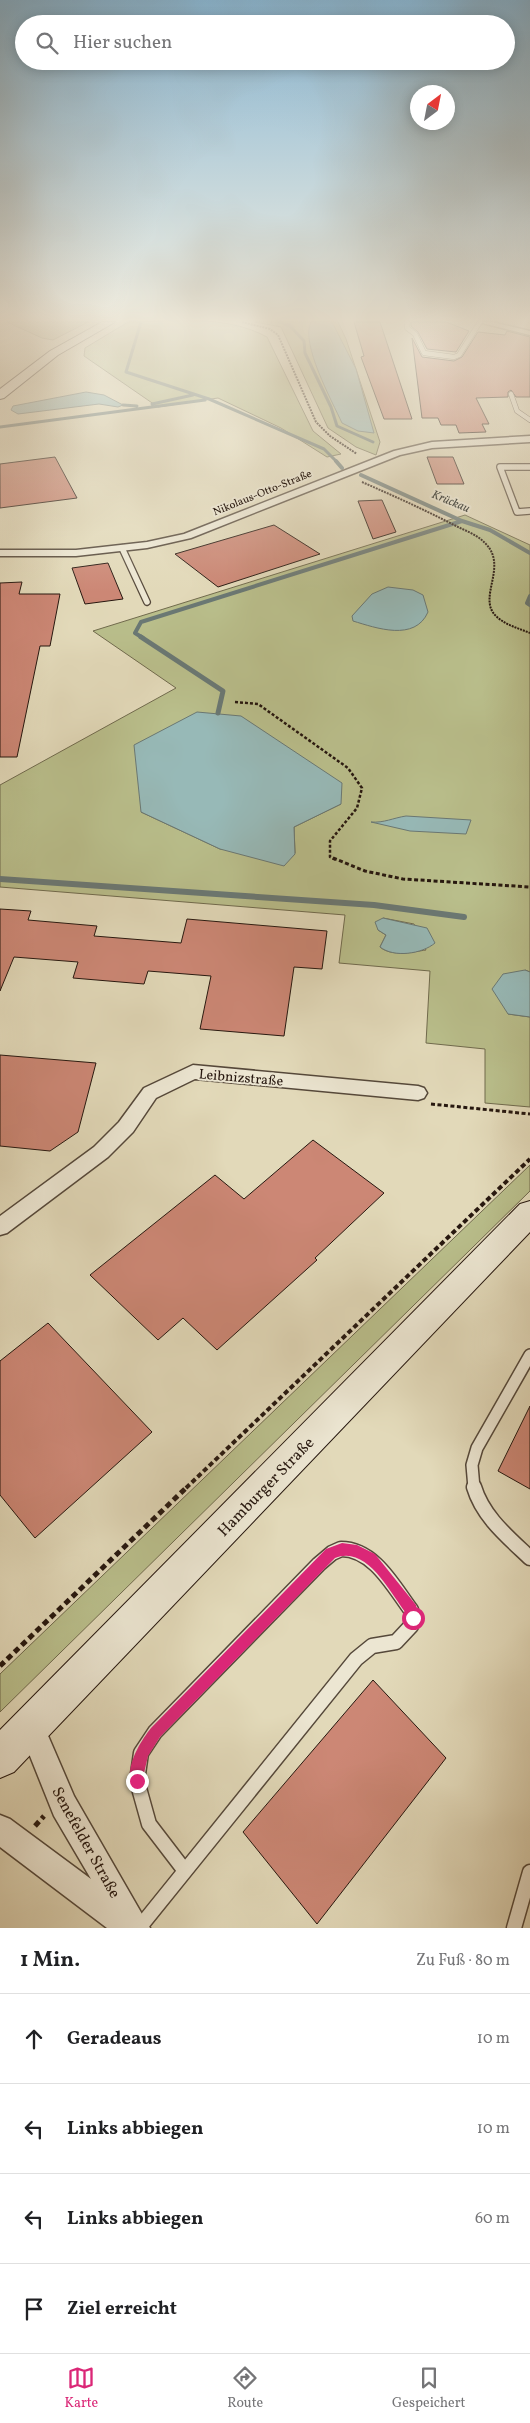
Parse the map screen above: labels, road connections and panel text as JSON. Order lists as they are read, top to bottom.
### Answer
{
  "streets": {
    "main road": ["Hamburger Straße"],
    "street": ["Nikolaus-Otto-Straße", "Leibnizstraße", "Senefelder Straße"]
  },
  "crossings": [
    ["Hamburger Straße", "Senefelder Straße"]
  ],
  "water": ["Krückau"],
  "north": "top right",
  "page": {
    "search": "Hier suchen",
    "heading": ["1 Min.", "Zu Fuß · 80 m"],
    "list": [
      ["Geradeaus", "10 m"],
      ["Links abbiegen", "10 m"],
      ["Links abbiegen", "60 m"],
      "Ziel erreicht"
    ],
    "nav": ["Karte", "Route", "Gespeichert"]
  }
}
